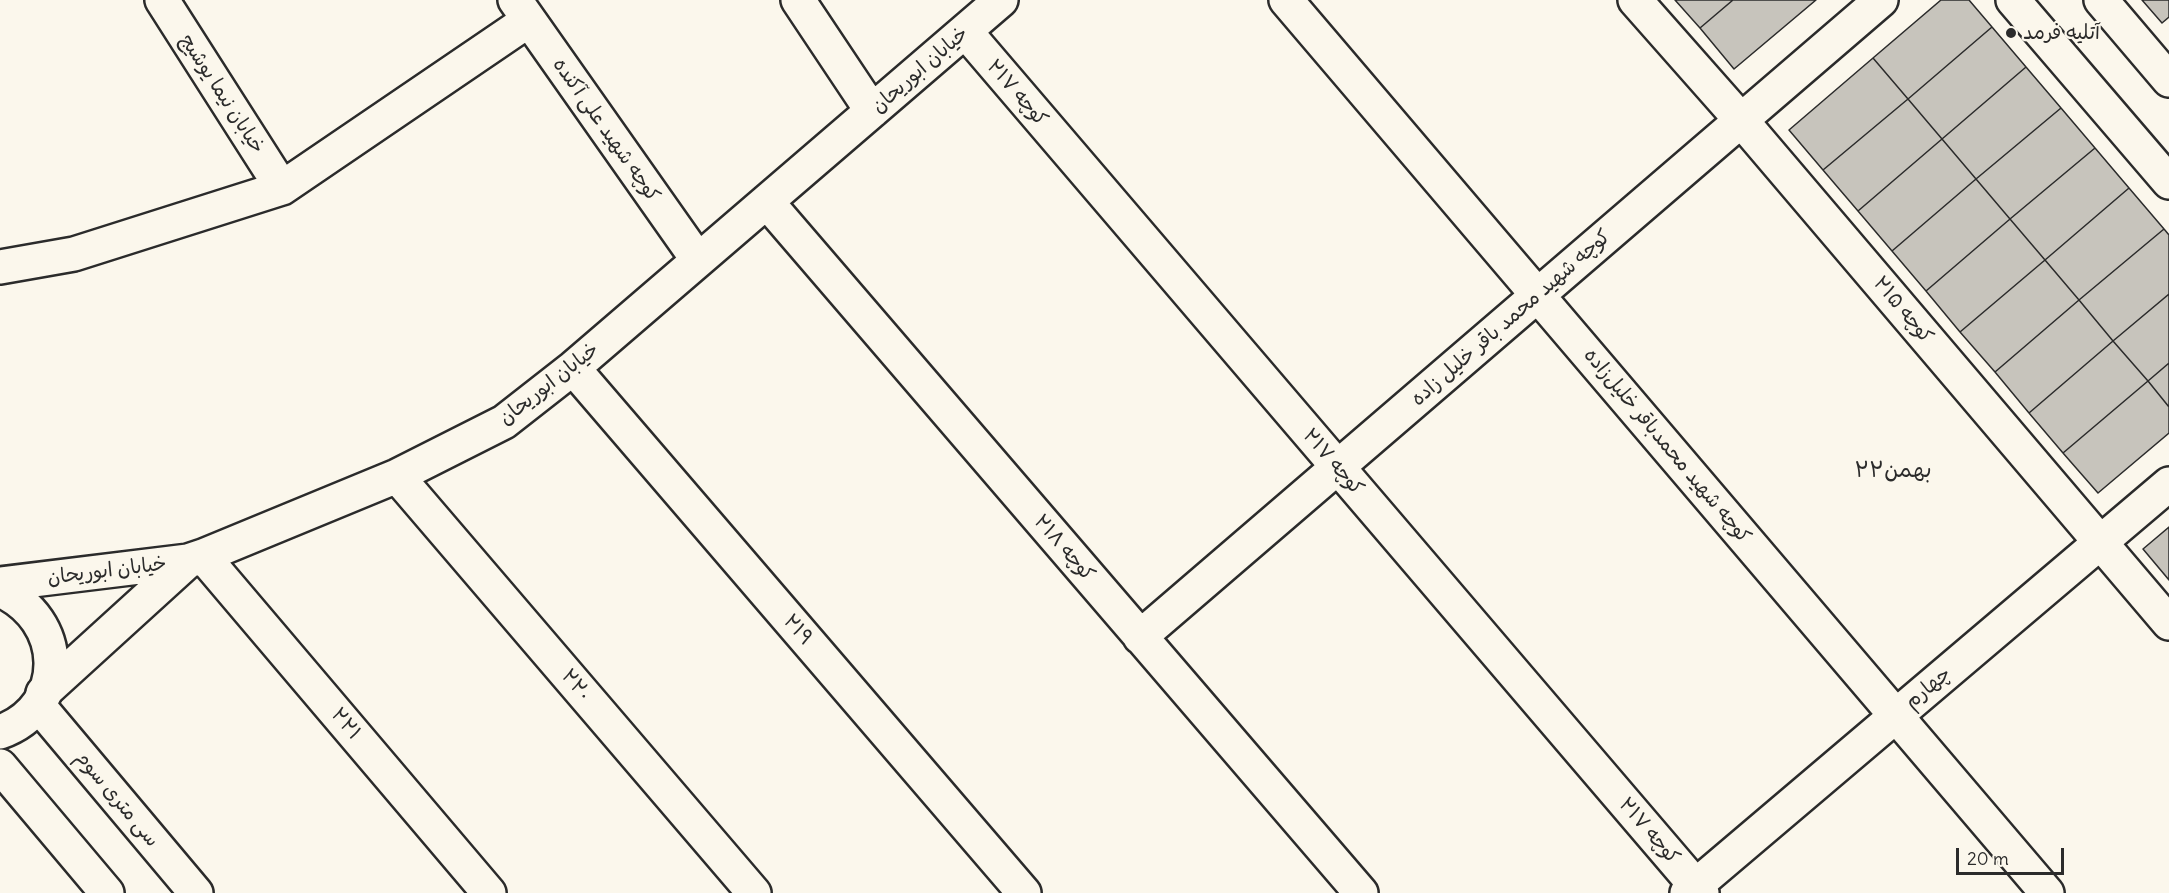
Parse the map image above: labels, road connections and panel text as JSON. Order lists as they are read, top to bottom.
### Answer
{
  "streets": {
    "street": [
      "خیابان ابوریحان",
      "کوچه ۲۱۷",
      "خیابان نیما یوشیج",
      "کوچه شهید علی آکنده",
      "کوچه ۲۱۵",
      "کوچه شهید محمد باقر خلیل زاده",
      "کوچه شهید محمدباقر خلیل‌زاده",
      "کوچه ۲۱۸",
      "۲۱۹",
      "۲۲۰",
      "چهارم",
      "۲۲۱",
      "سی متری سوم"
    ]
  },
  "crossings": [
    ["خیابان ابوریحان", "کوچه ۲۱۷"],
    ["خیابان ابوریحان", "کوچه شهید علی آکنده"],
    ["خیابان ابوریحان", "کوچه ۲۱۸"],
    ["خیابان ابوریحان", "۲۱۹"],
    ["خیابان ابوریحان", "۲۲۰"],
    ["خیابان ابوریحان", "۲۲۱"],
    ["کوچه ۲۱۷", "کوچه شهید محمد باقر خلیل زاده"],
    ["کوچه ۲۱۷", "چهارم"],
    ["کوچه ۲۱۵", "کوچه شهید محمد باقر خلیل زاده"],
    ["کوچه ۲۱۵", "چهارم"],
    ["کوچه شهید محمد باقر خلیل زاده", "کوچه شهید محمدباقر خلیل‌زاده"],
    ["کوچه شهید محمد باقر خلیل زاده", "کوچه ۲۱۸"],
    ["کوچه شهید محمدباقر خلیل‌زاده", "چهارم"]
  ],
  "districts": ["۲۲بهمن"],
  "places": ["آتلیه فرمد"],
  "scale_bar": "20 m"
}
